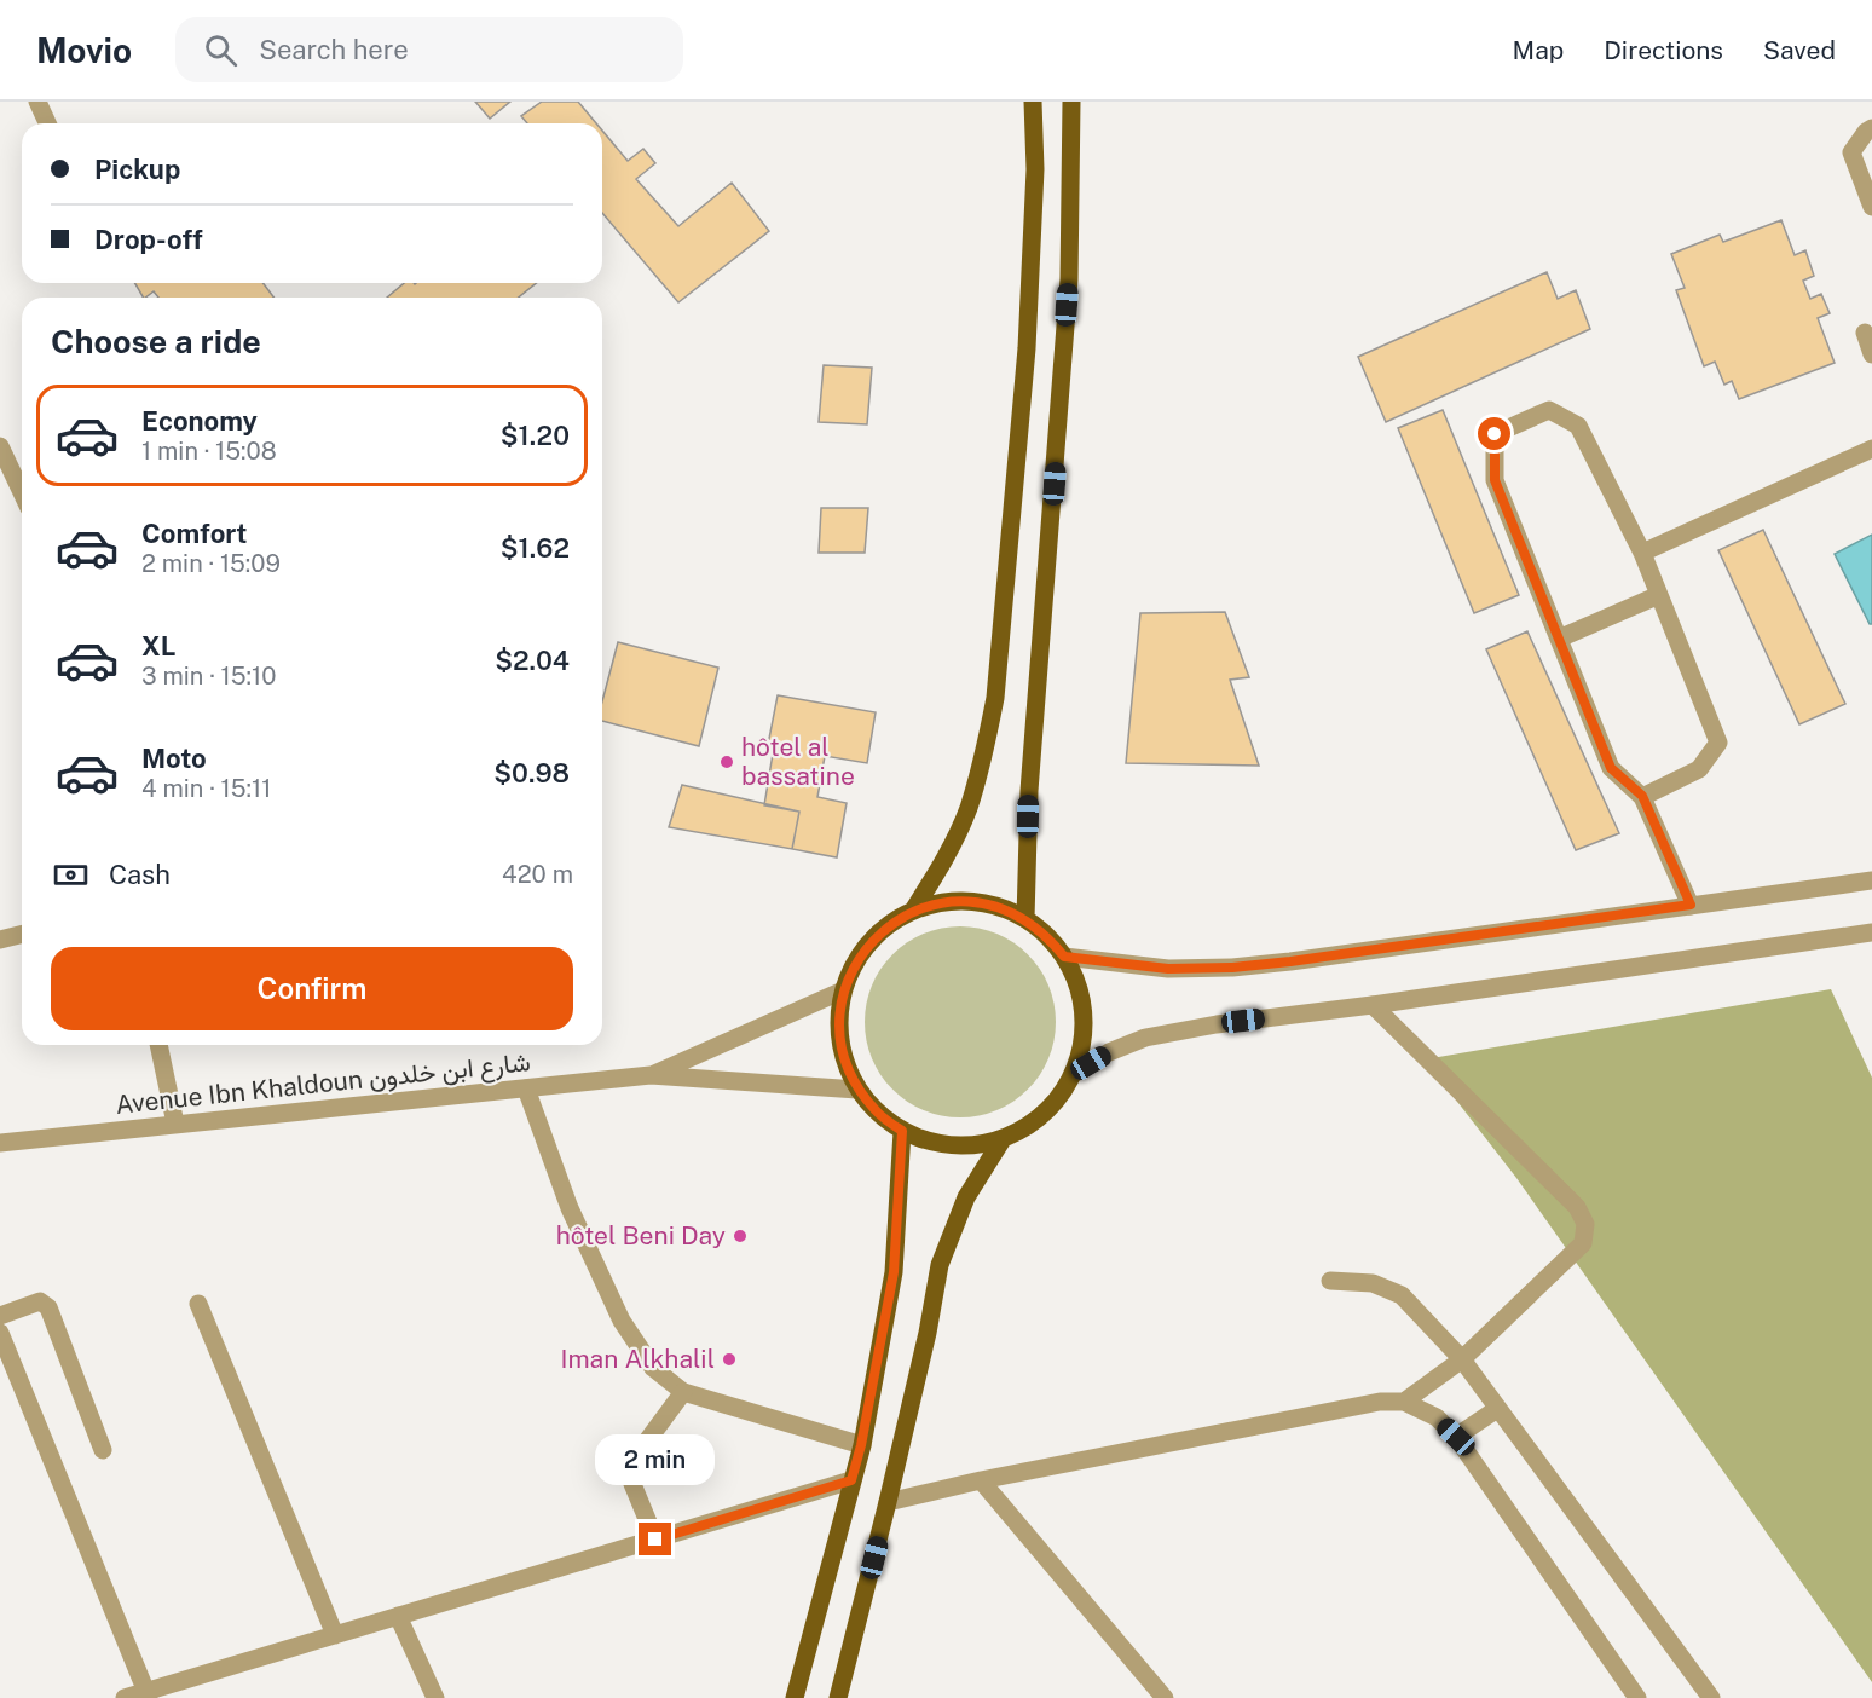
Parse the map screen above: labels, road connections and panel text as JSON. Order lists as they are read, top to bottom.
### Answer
{
  "streets": {
    "street": ["Avenue Ibn Khaldoun شارع ابن خلدون"]
  },
  "places": ["hôtel al bassatine", "hôtel Beni Day", "Iman Alkhalil"],
  "page": {
    "header": "Movio",
    "search": "Search here",
    "nav": ["Map", "Directions", "Saved"],
    "banner": ["Pickup", "Drop-off"],
    "heading": "Choose a ride",
    "list": [
      {
        "name": "Economy",
        "note": "1 min · 15:08",
        "value": "$1.20"
      },
      {
        "name": "Comfort",
        "note": "2 min · 15:09",
        "value": "$1.62"
      },
      {
        "name": "XL",
        "note": "3 min · 15:10",
        "value": "$2.04"
      },
      {
        "name": "Moto",
        "note": "4 min · 15:11",
        "value": "$0.98"
      }
    ],
    "pay": ["Cash", "420 m"],
    "buttons": "Confirm",
    "bubble": "2 min"
  }
}
